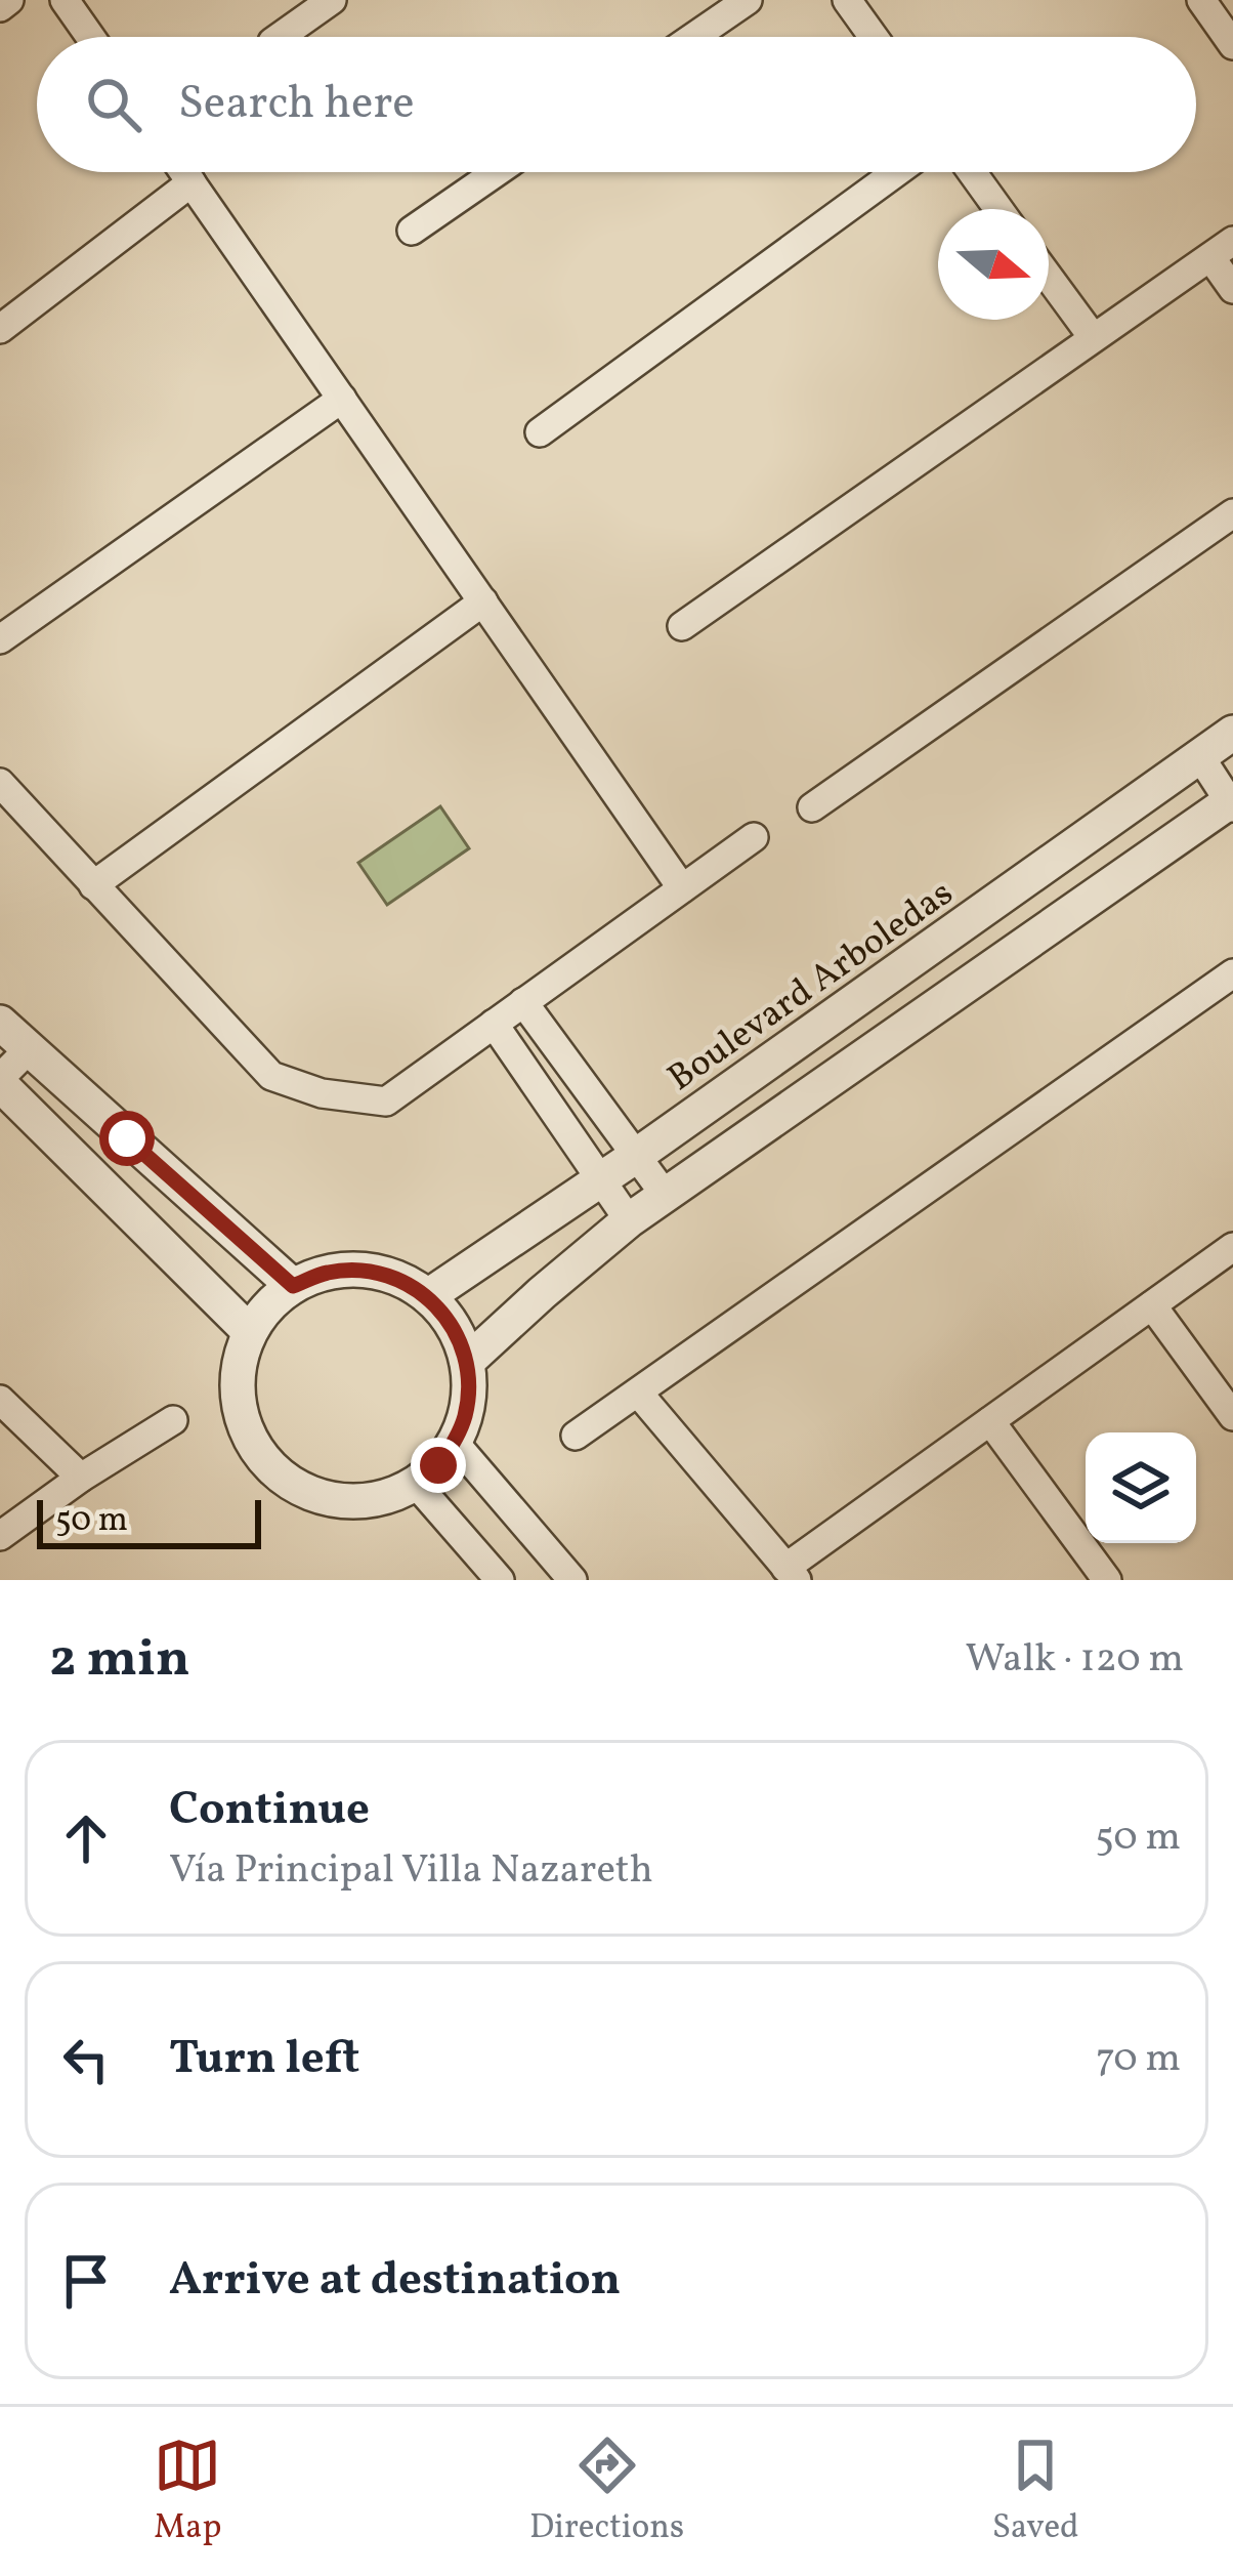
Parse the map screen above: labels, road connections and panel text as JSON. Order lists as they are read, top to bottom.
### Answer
{
  "streets": {
    "street": ["Boulevard Arboledas"]
  },
  "scale_bar": "50 m",
  "north": "right",
  "page": {
    "search": "Search here",
    "scale": "50 m",
    "heading": ["2 min", "Walk · 120 m"],
    "list": [
      ["Continue", "Vía Principal Villa Nazareth", "50 m"],
      ["Turn left", "70 m"],
      "Arrive at destination"
    ],
    "nav": ["Map", "Directions", "Saved"]
  }
}
